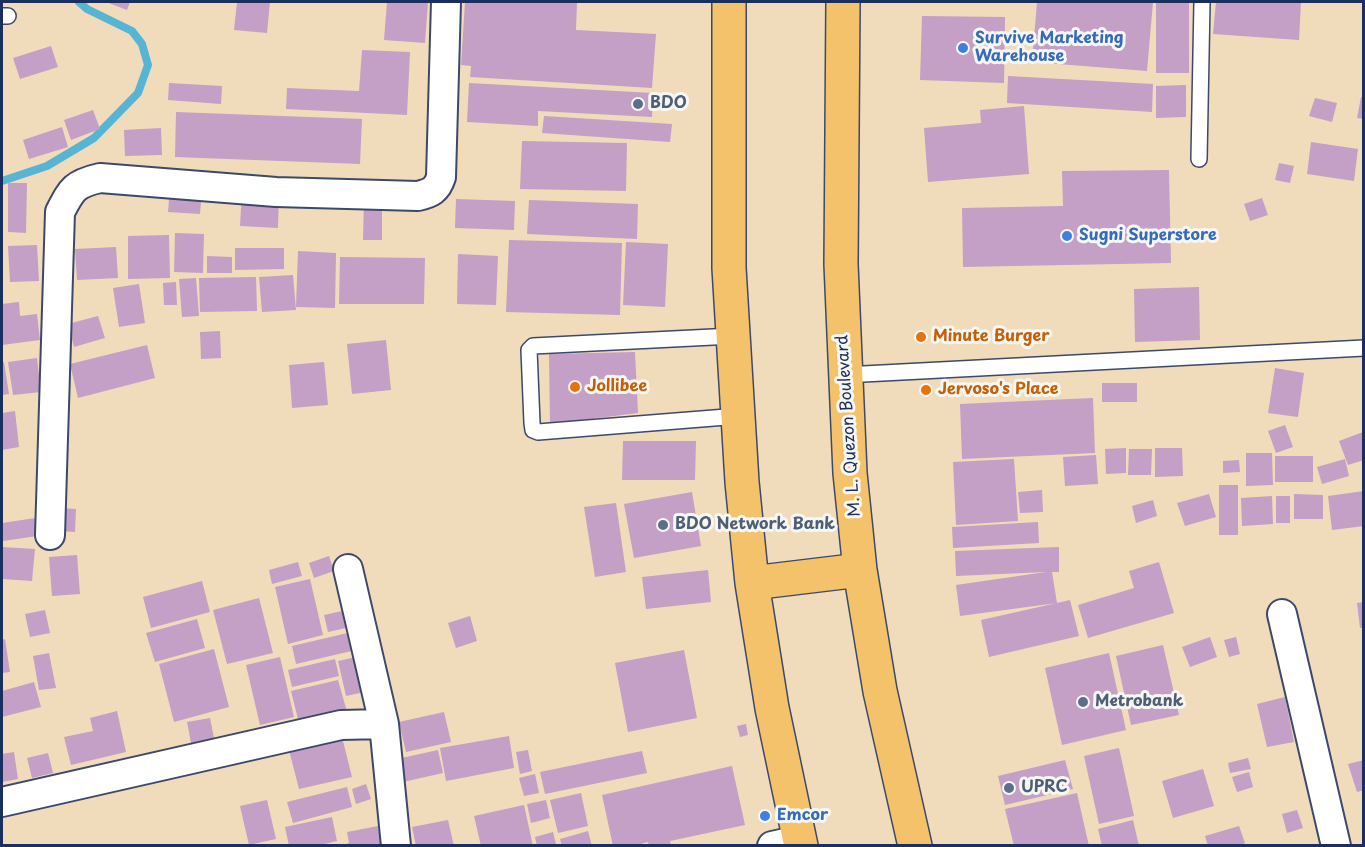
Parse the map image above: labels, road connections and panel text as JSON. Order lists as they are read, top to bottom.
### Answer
{
  "streets": {
    "highway": ["M. L. Quezon Boulevard"]
  },
  "places": [
    "Survive Marketing Warehouse",
    "BDO",
    "Sugni Superstore",
    "Minute Burger",
    "Jollibee",
    "Jervoso's Place",
    "BDO Network Bank",
    "Metrobank",
    "UPRC",
    "Emcor"
  ]
}
